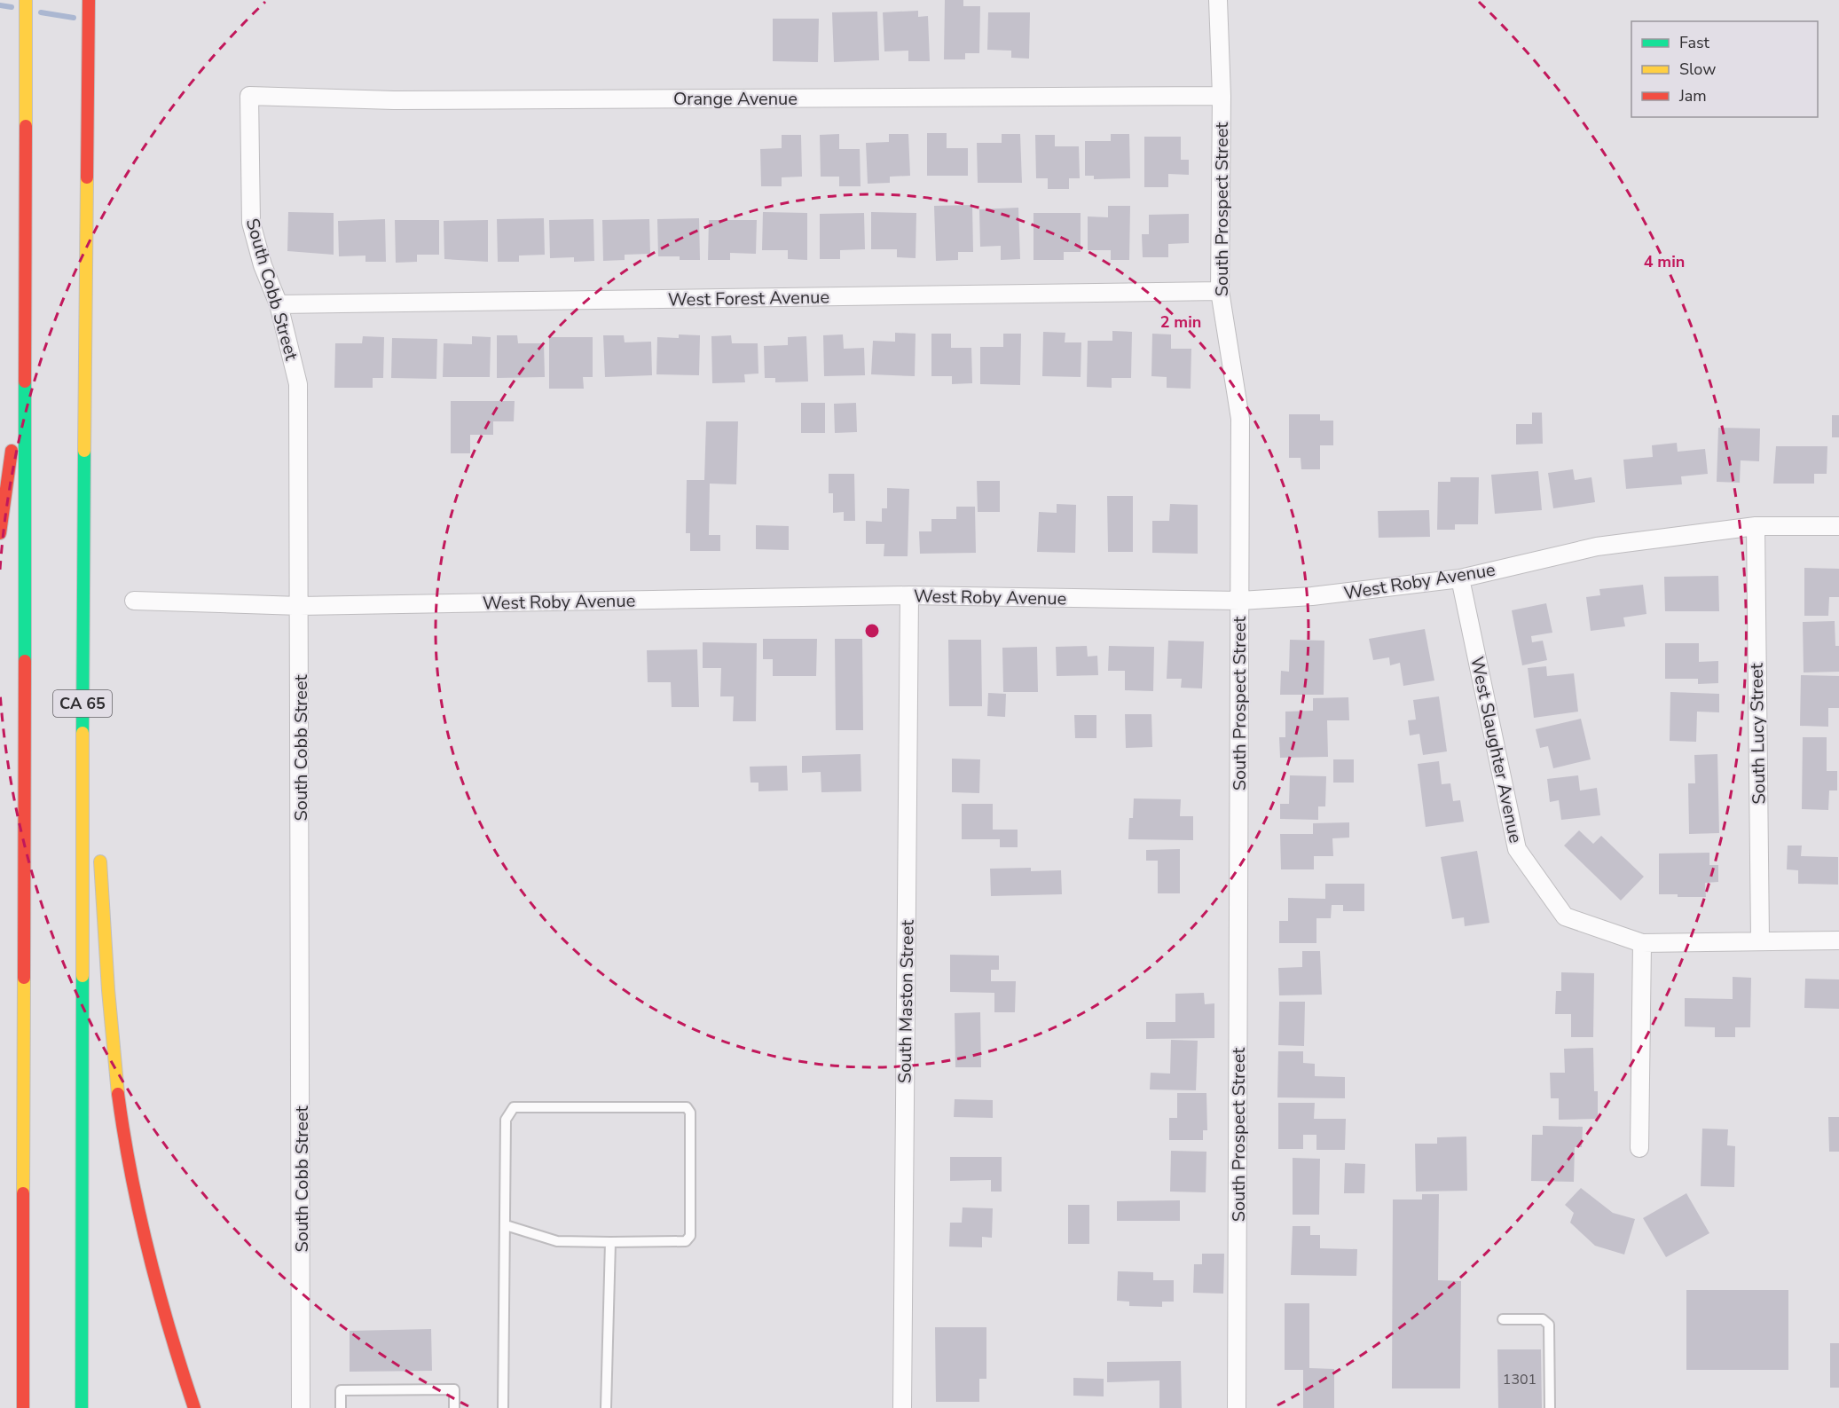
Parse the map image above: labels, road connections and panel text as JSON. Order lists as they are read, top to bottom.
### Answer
{
  "streets": {
    "highway": ["CA 65"],
    "street": [
      "Orange Avenue",
      "South Prospect Street",
      "South Cobb Street",
      "West Forest Avenue",
      "West Roby Avenue",
      "South Lucy Street",
      "West Slaughter Avenue",
      "South Maston Street"
    ]
  },
  "crossings": [
    ["Orange Avenue", "South Prospect Street"],
    ["Orange Avenue", "South Cobb Street"],
    ["South Prospect Street", "West Forest Avenue"],
    ["South Prospect Street", "West Roby Avenue"],
    ["South Cobb Street", "West Forest Avenue"],
    ["South Cobb Street", "West Roby Avenue"],
    ["West Roby Avenue", "South Lucy Street"],
    ["West Roby Avenue", "West Slaughter Avenue"],
    ["West Roby Avenue", "South Maston Street"],
    ["South Lucy Street", "West Slaughter Avenue"]
  ],
  "house_numbers": ["1301"],
  "legend": ["Fast", "Slow", "Jam"],
  "rings": ["4 min", "2 min"]
}
